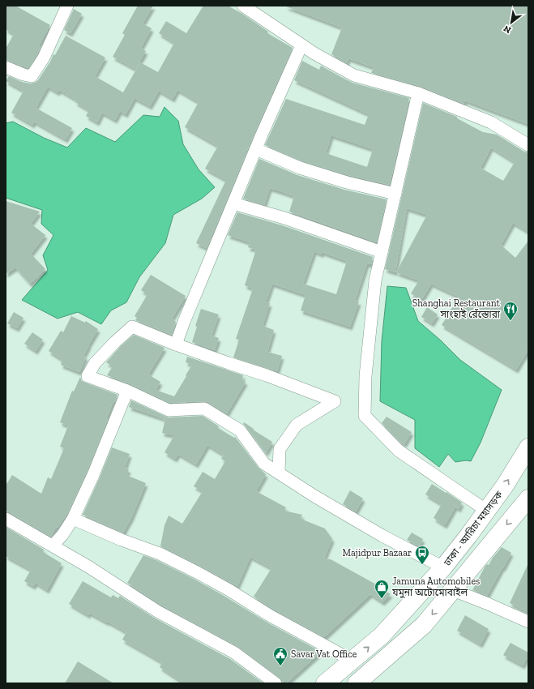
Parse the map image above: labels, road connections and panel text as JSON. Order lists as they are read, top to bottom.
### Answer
{
  "streets": {
    "highway": ["ঢাকা - আরিচা মহাসড়ক"]
  },
  "places": {
    "restaurant": ["Shanghai Restaurant সাংহাই রেঁস্তোরা"],
    "bus stop": ["Majidpur Bazaar"],
    "shop": ["Jamuna Automobiles যমুনা অটোমোবাইল"],
    "public building": ["Savar Vat Office"]
  },
  "north": "bottom left"
}
